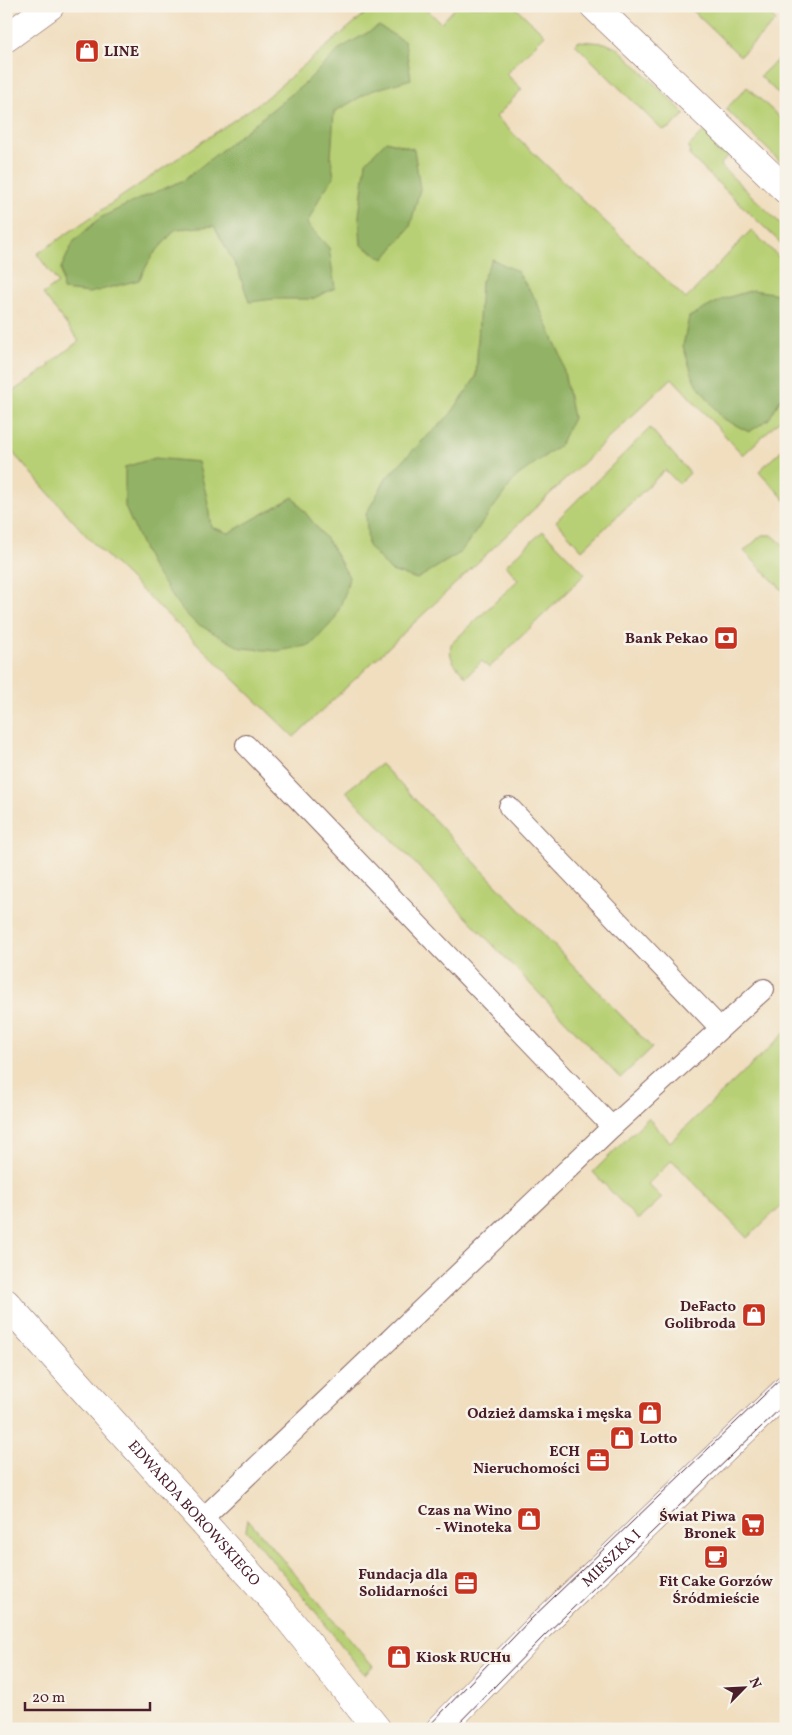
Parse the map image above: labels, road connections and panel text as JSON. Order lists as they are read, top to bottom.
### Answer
{
  "streets": {
    "street": ["EDWARDA BOROWSKIEGO", "MIESZKA I"]
  },
  "places": {
    "shop": [
      "LINE",
      "DeFacto Golibroda",
      "Odzież damska i męska",
      "Lotto",
      "Czas na Wino - Winoteka",
      "Kiosk RUCHu"
    ],
    "bank": ["Bank Pekao"],
    "office": ["ECH Nieruchomości", "Fundacja dla Solidarności"],
    "supermarket": ["Świat Piwa Bronek"],
    "cafe": ["Fit Cake Gorzów Śródmieście"]
  },
  "scale_bar": "20 m",
  "north": "top right"
}
